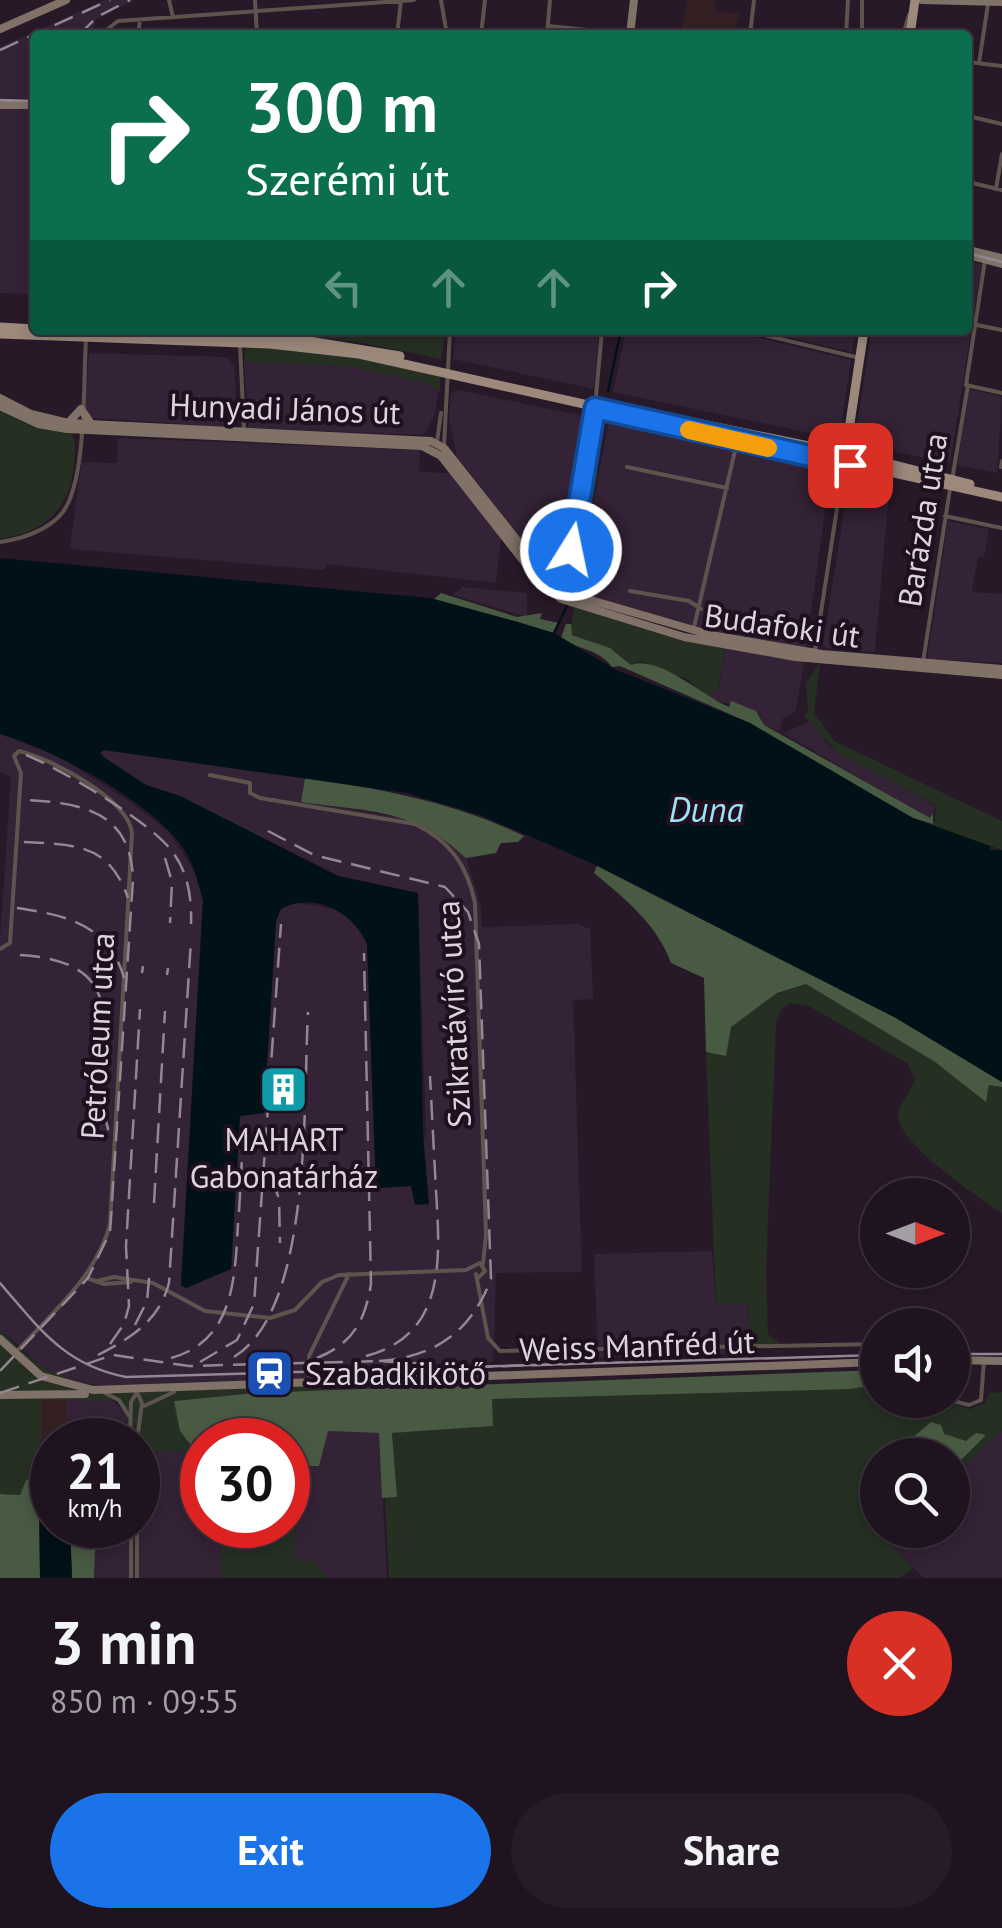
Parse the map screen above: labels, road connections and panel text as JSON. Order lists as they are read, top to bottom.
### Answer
{
  "streets": {
    "main road": ["Hunyadi János út", "Budafoki út", "Weiss Manfréd út"],
    "street": ["Barázda utca", "Szikratávíró utca", "Petróleum utca"]
  },
  "crossings": [
    ["Hunyadi János út", "Budafoki út"],
    ["Barázda utca", "Budafoki út"],
    ["Petróleum utca", "Weiss Manfréd út"]
  ],
  "water": ["Duna"],
  "places": {
    "building": ["MAHART Gabonatárház"],
    "station": ["Szabadkikötő"]
  },
  "north": "right",
  "page": {
    "turn": ["300 m", "Szerémi út"],
    "speed": "21 km/h",
    "limit": "30",
    "heading": ["3 min", "850 m · 09:55"],
    "buttons": ["Exit", "Share"]
  }
}
